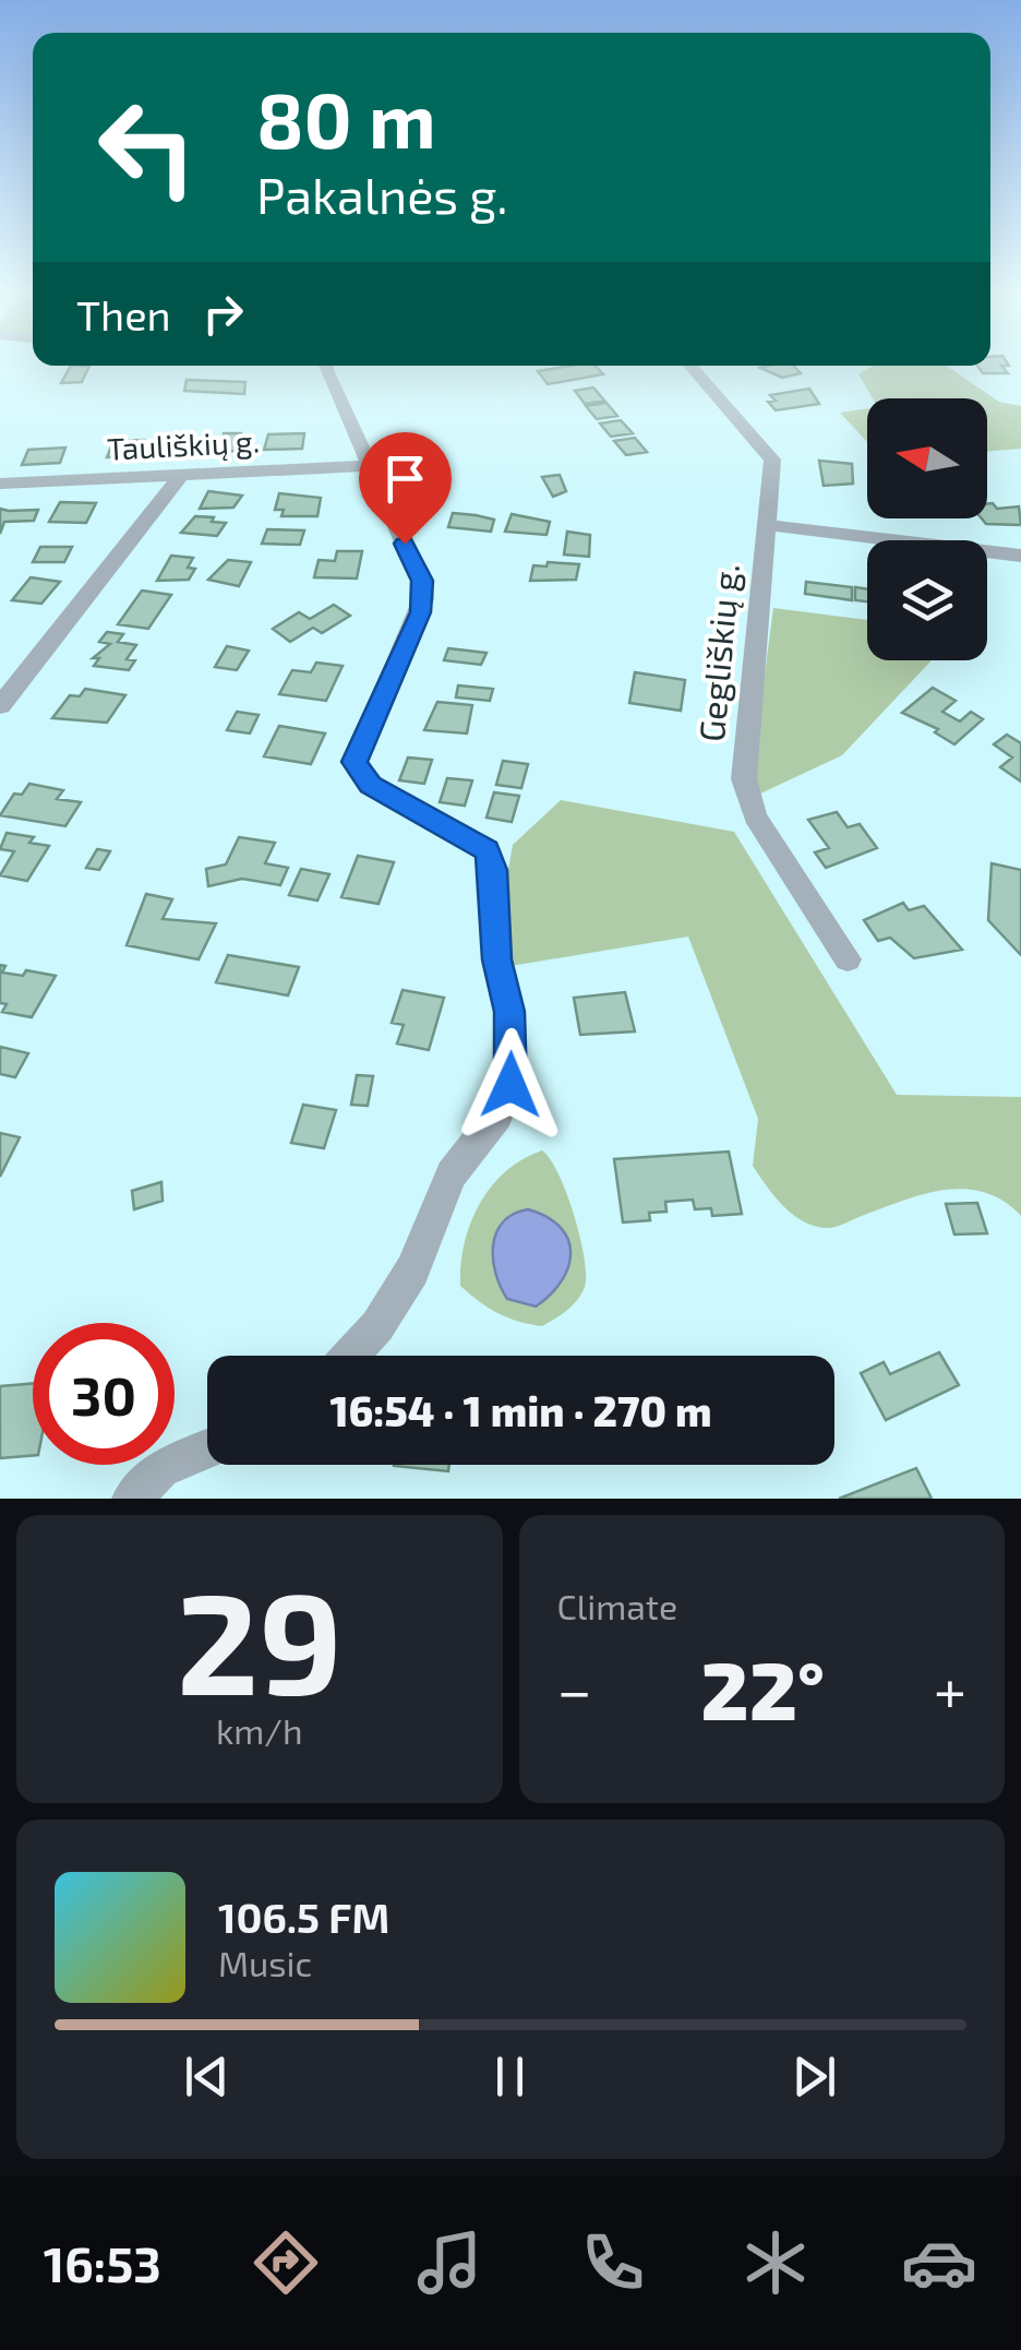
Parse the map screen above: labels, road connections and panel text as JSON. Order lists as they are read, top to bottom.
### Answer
{
  "streets": {
    "street": ["Tauliškių g.", "Gegliškių g."]
  },
  "north": "left",
  "page": {
    "turn": ["80 m", "Pakalnės g."],
    "then": "Then",
    "limit": "30",
    "trip": "16:54 · 1 min · 270 m",
    "tile": [
      ["29", "km/h"],
      "Climate"
    ],
    "heat": ["−", "22°", "+"],
    "song": ["106.5 FM", "Music"],
    "tabs": "16:53"
  }
}
